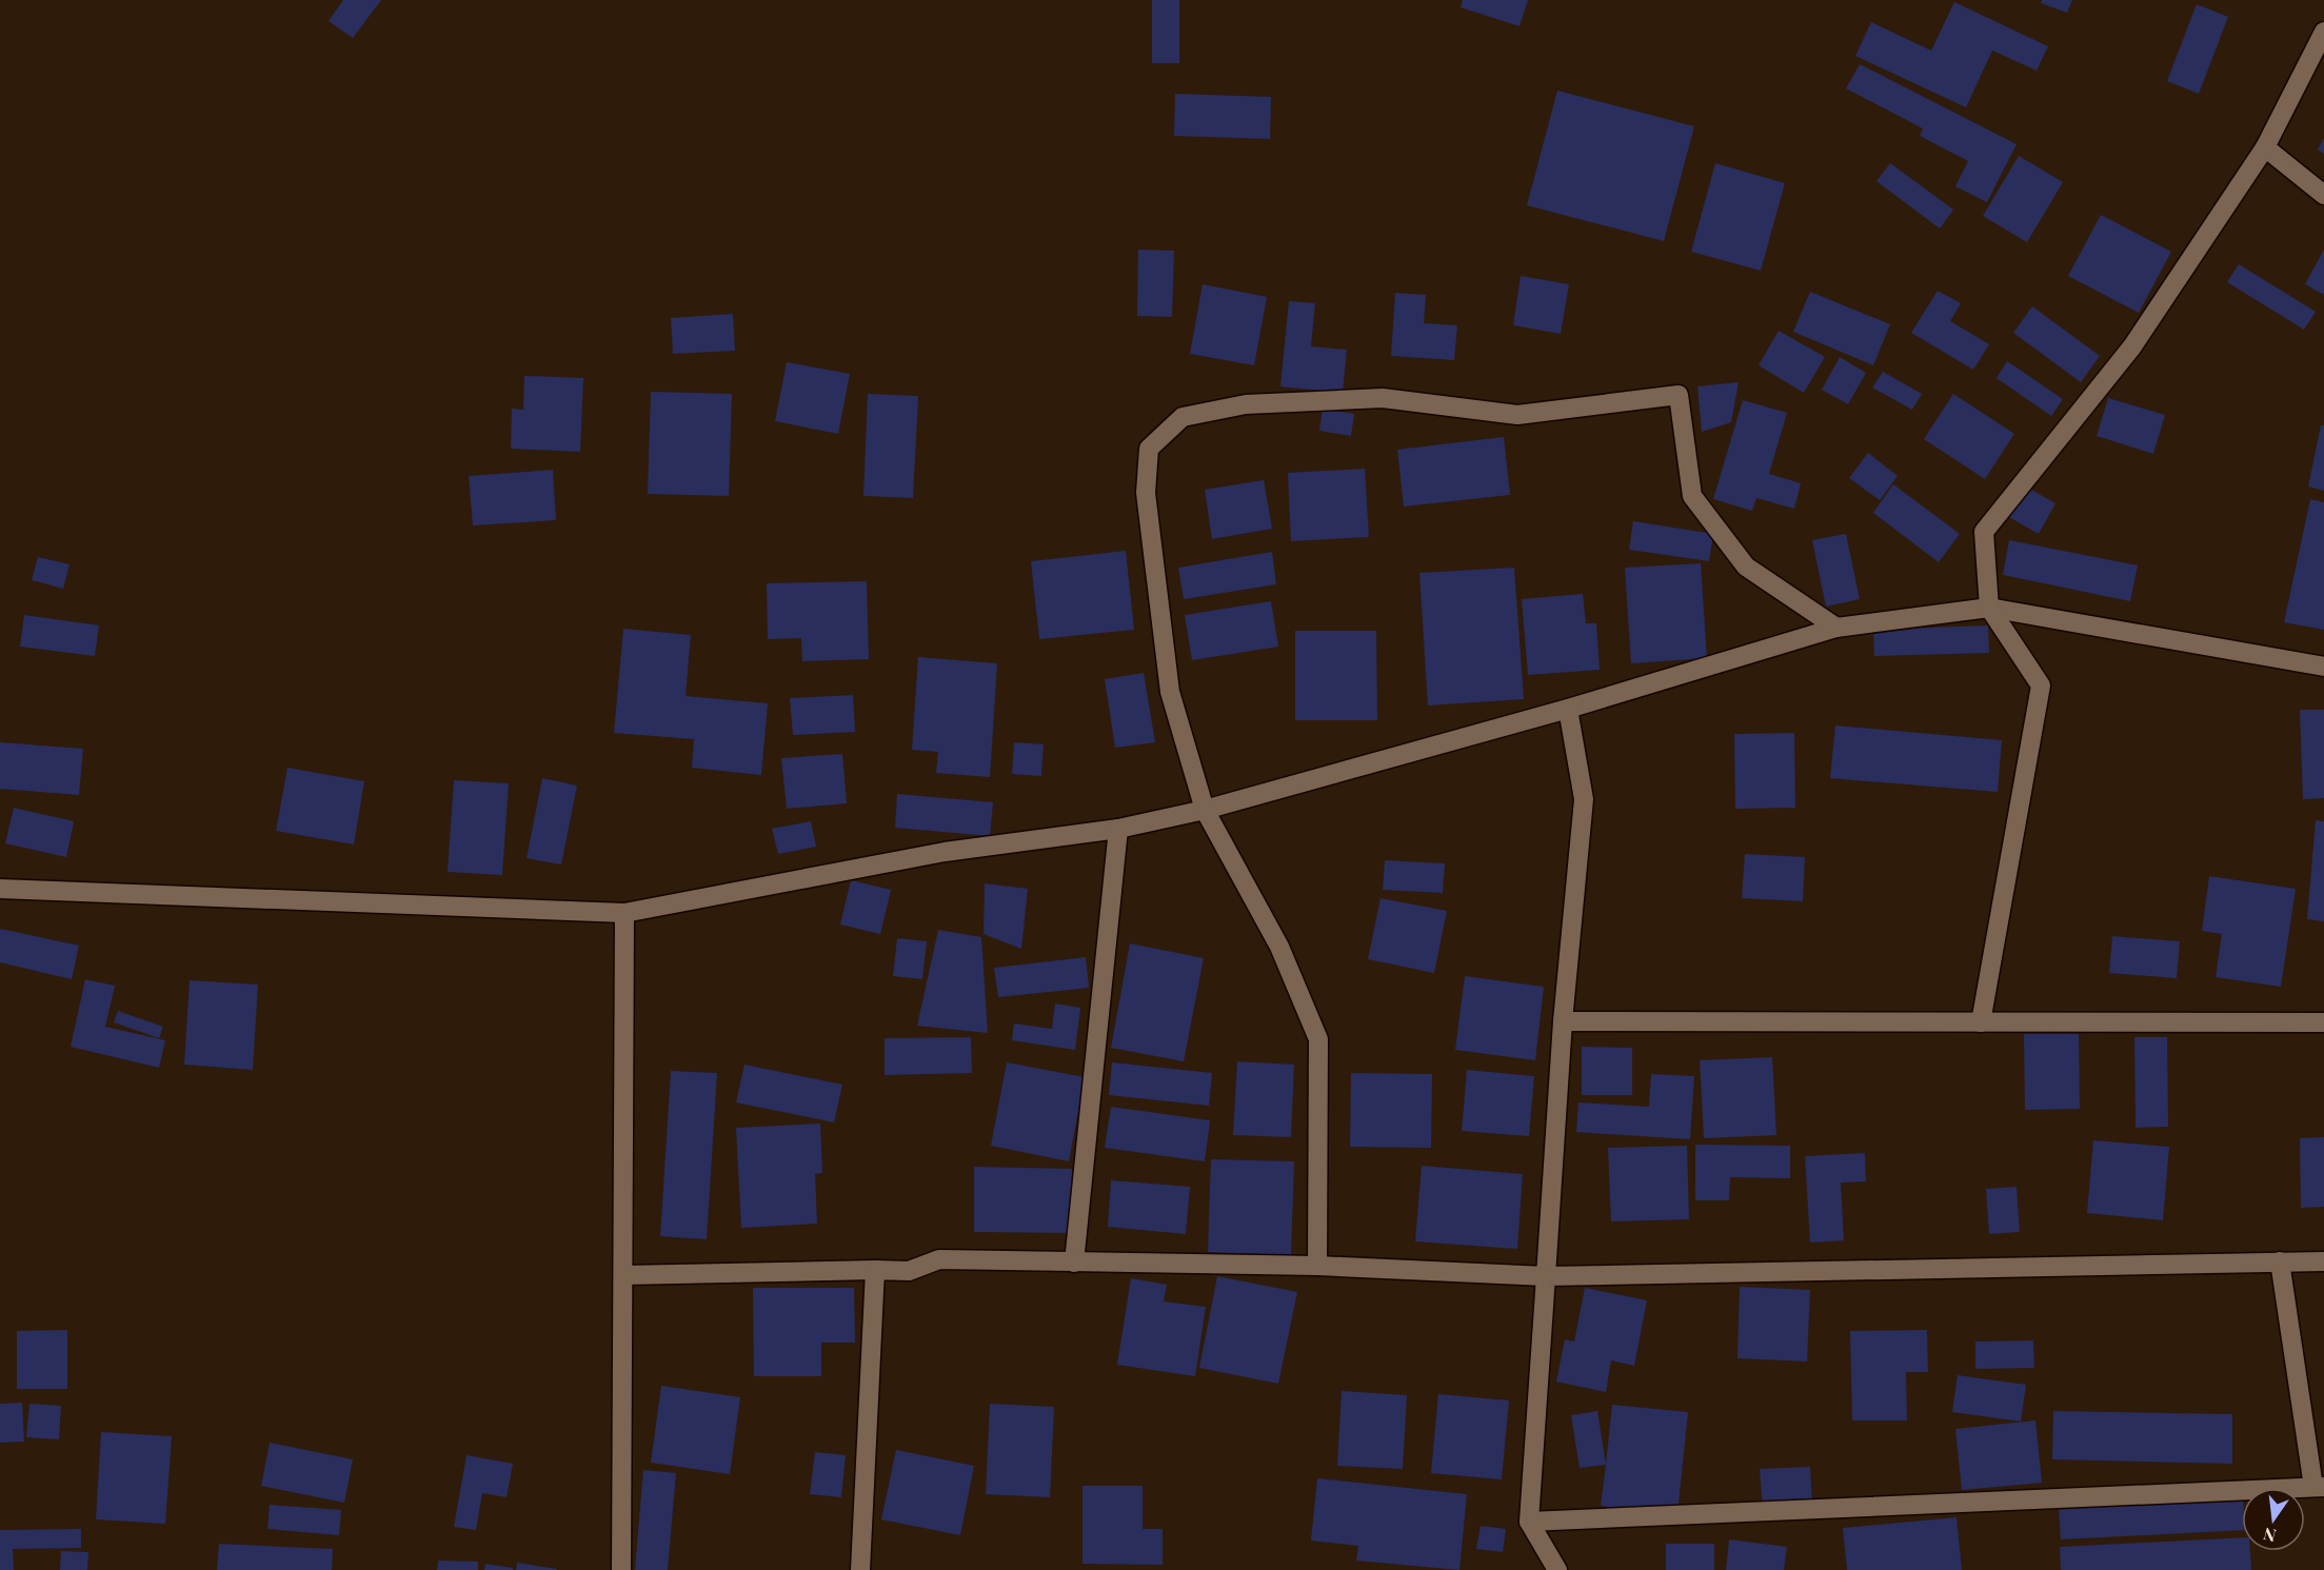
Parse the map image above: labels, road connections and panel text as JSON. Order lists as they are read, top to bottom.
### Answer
{
  "north": "bottom"
}
